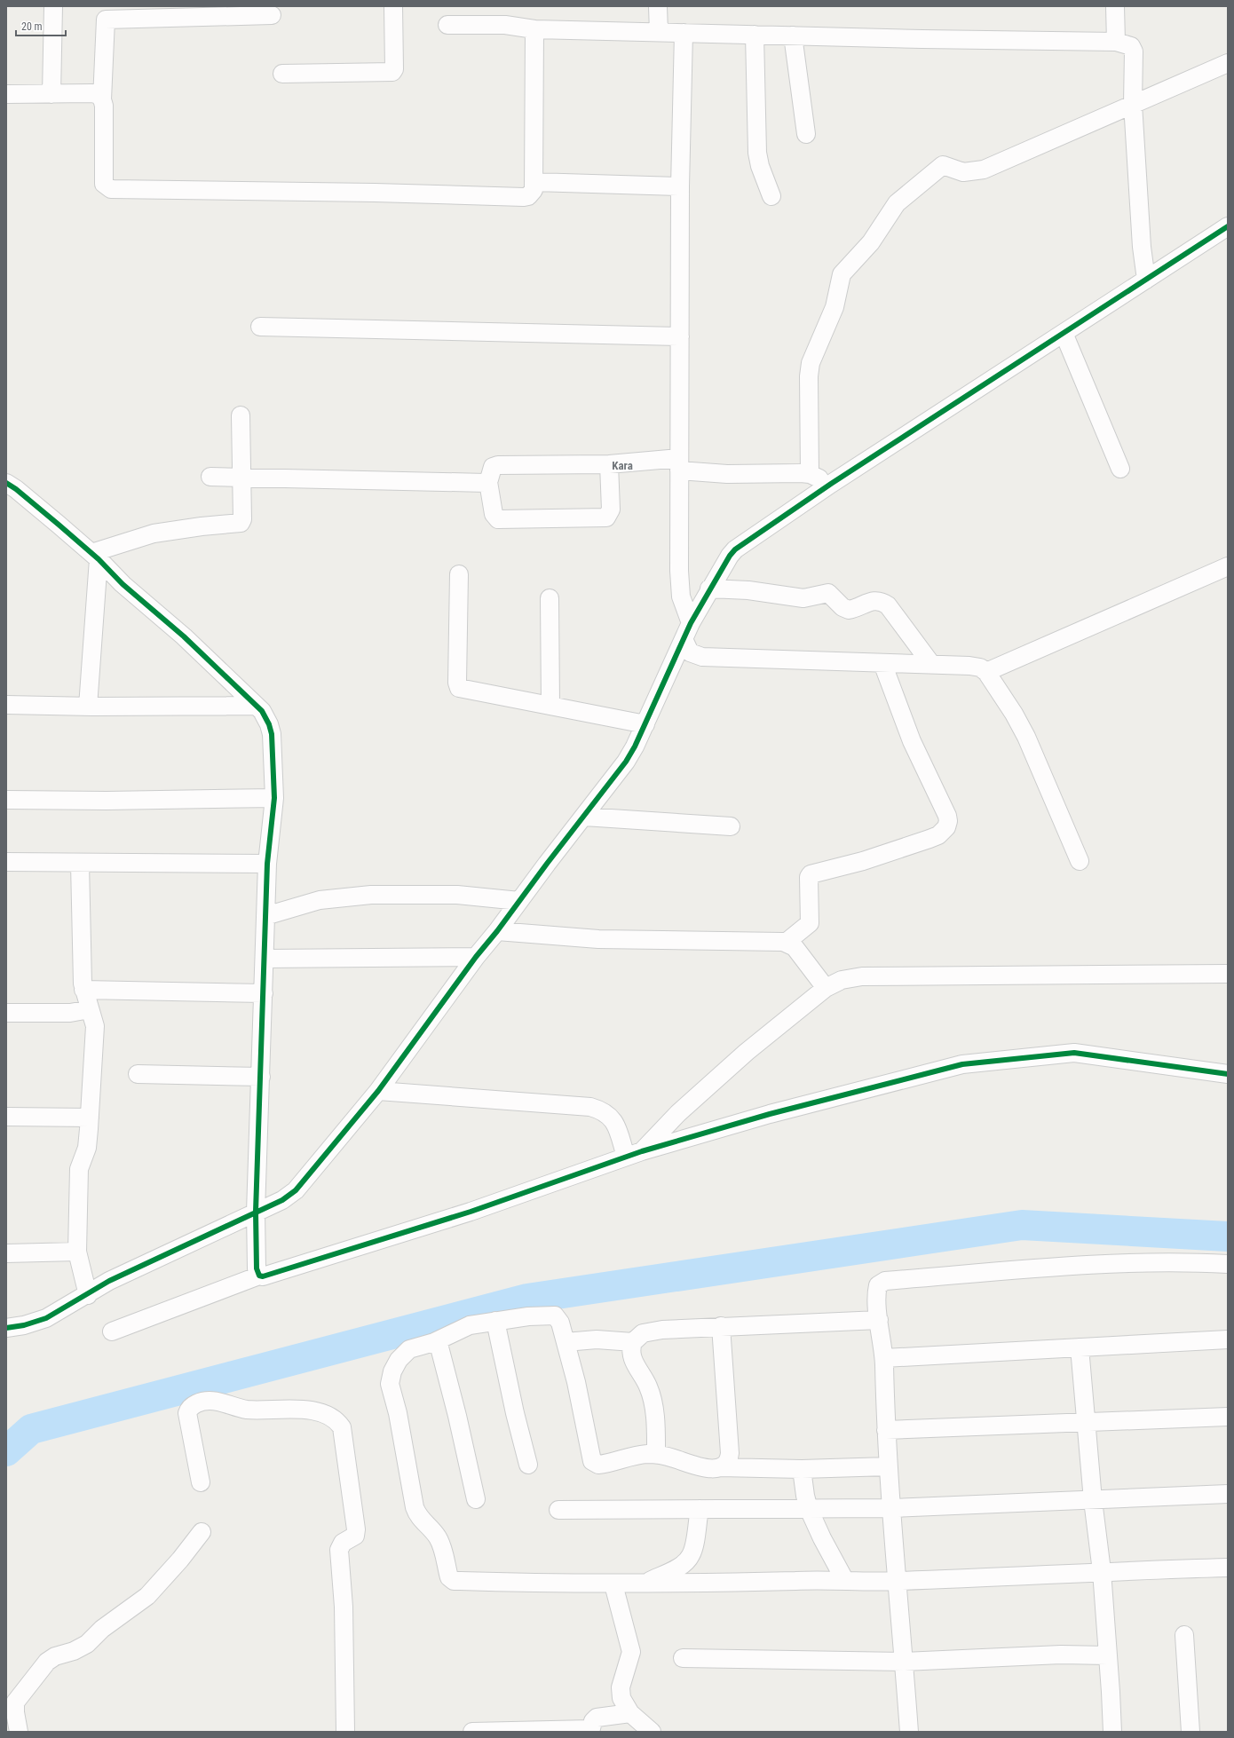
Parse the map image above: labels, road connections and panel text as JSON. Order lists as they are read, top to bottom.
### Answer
{
  "districts": ["Kara"],
  "scale_bar": "20 m"
}
